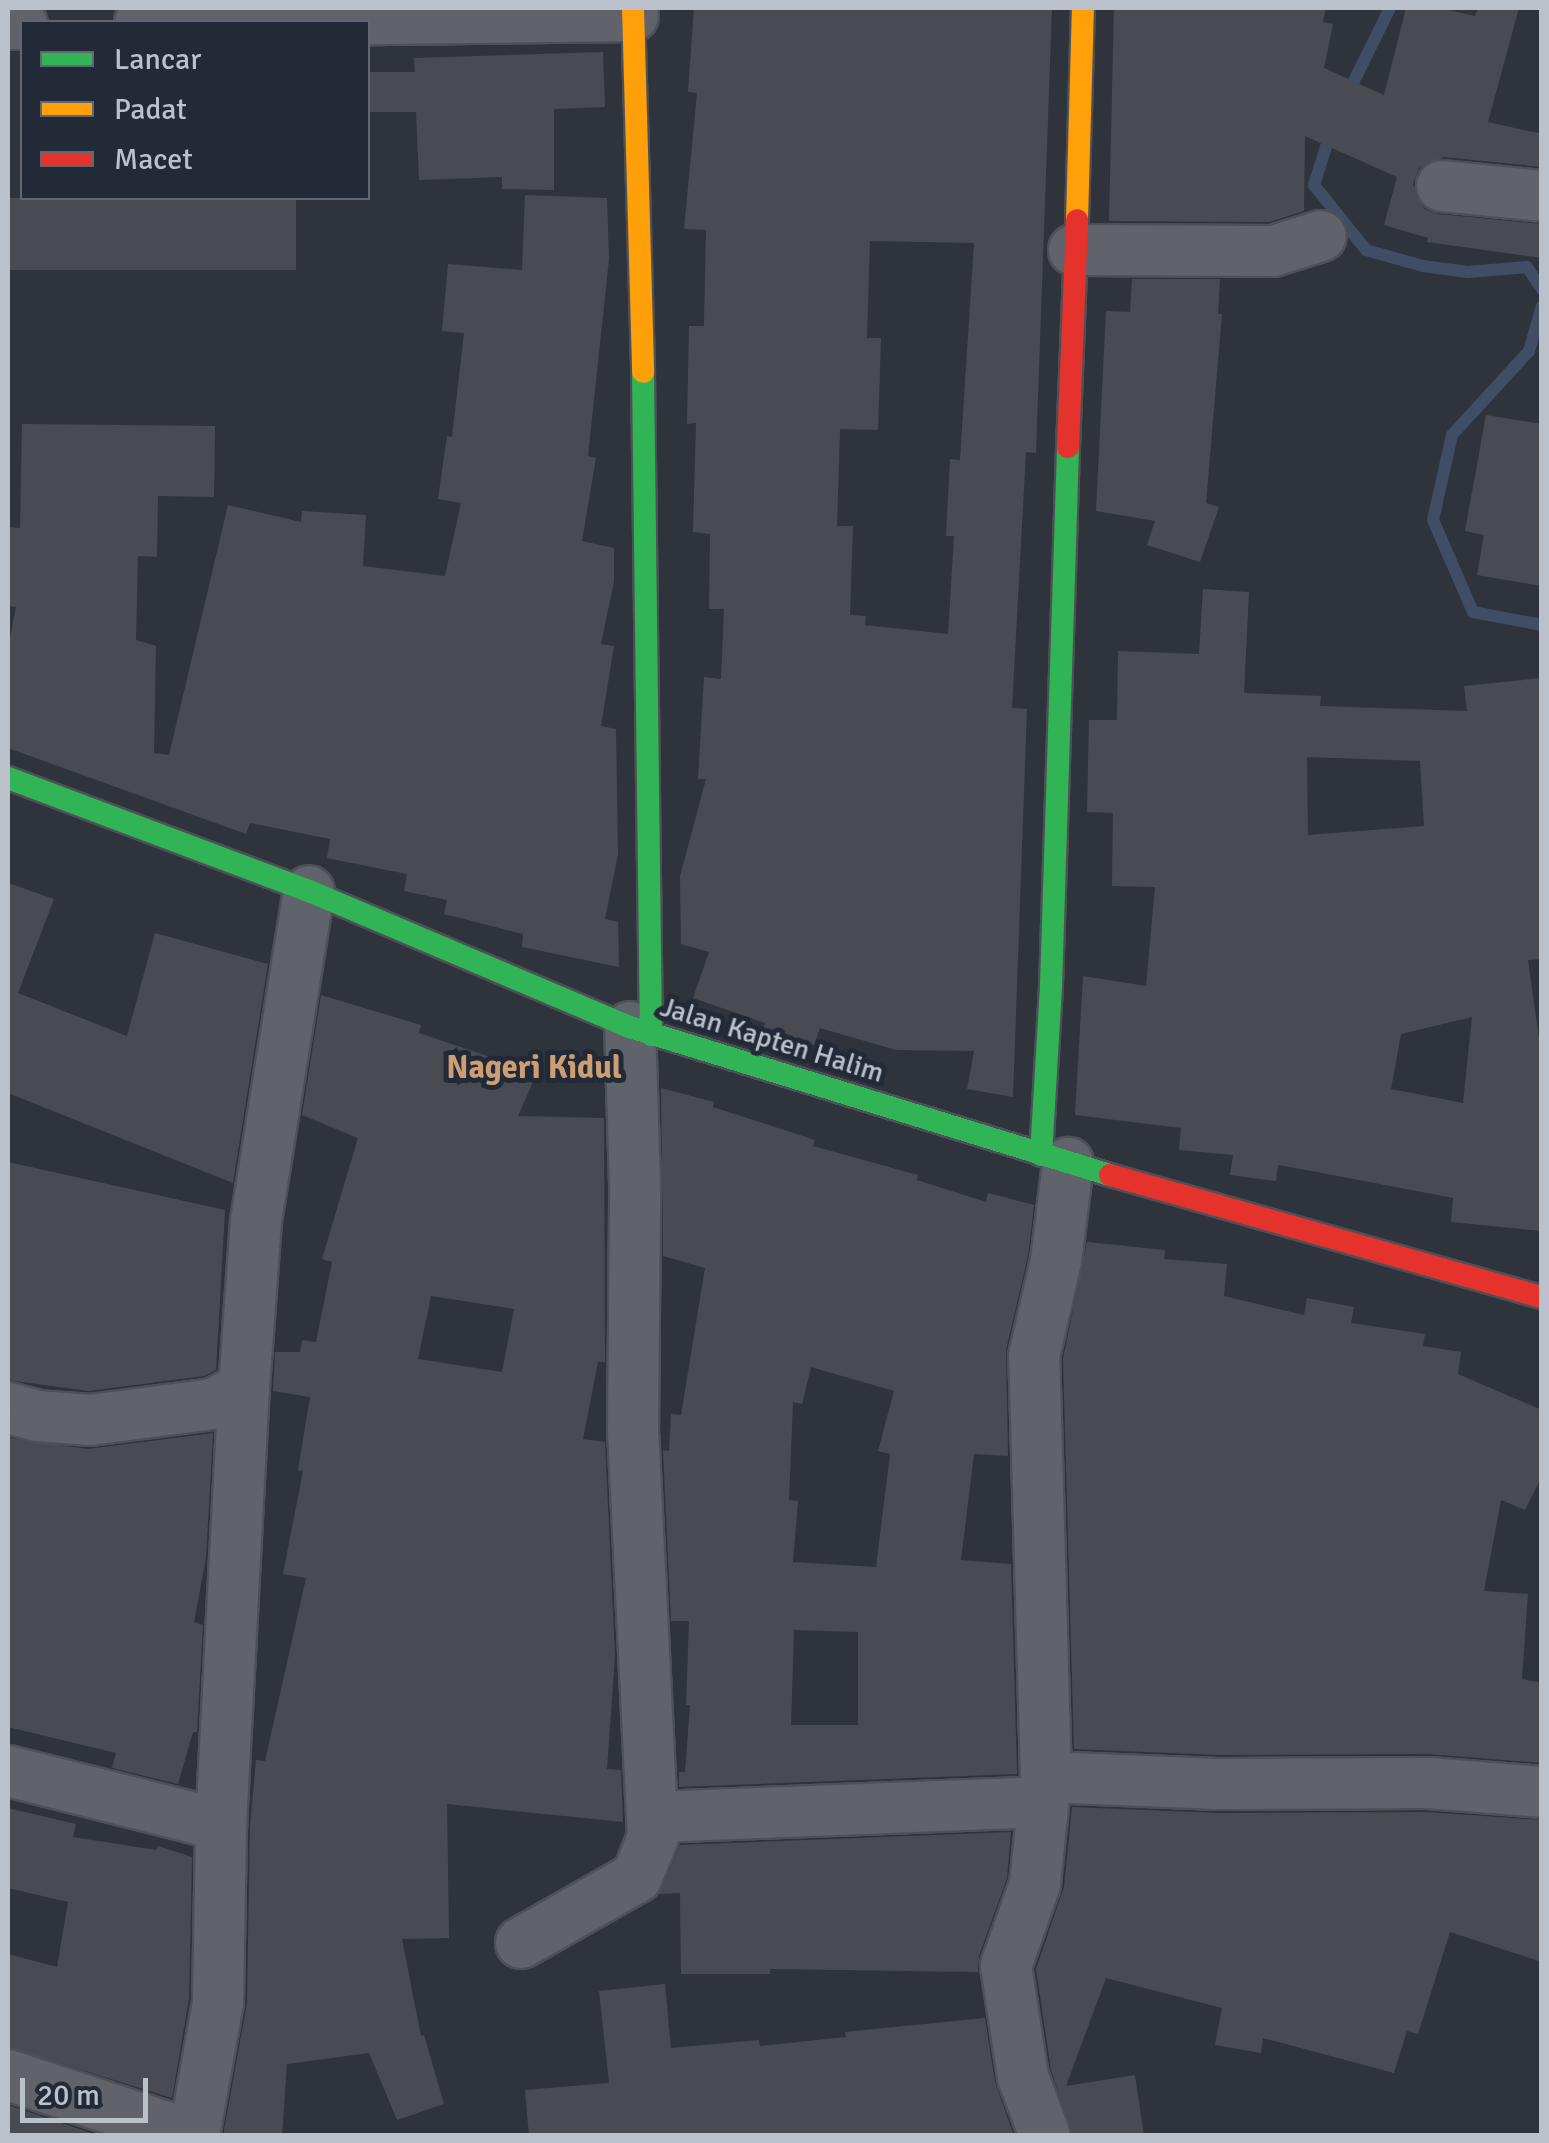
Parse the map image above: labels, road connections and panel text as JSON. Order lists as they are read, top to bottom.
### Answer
{
  "streets": {
    "street": ["Jalan Kapten Halim"]
  },
  "districts": ["Nageri Kidul"],
  "legend": ["Lancar", "Padat", "Macet"],
  "scale_bar": "20 m"
}
